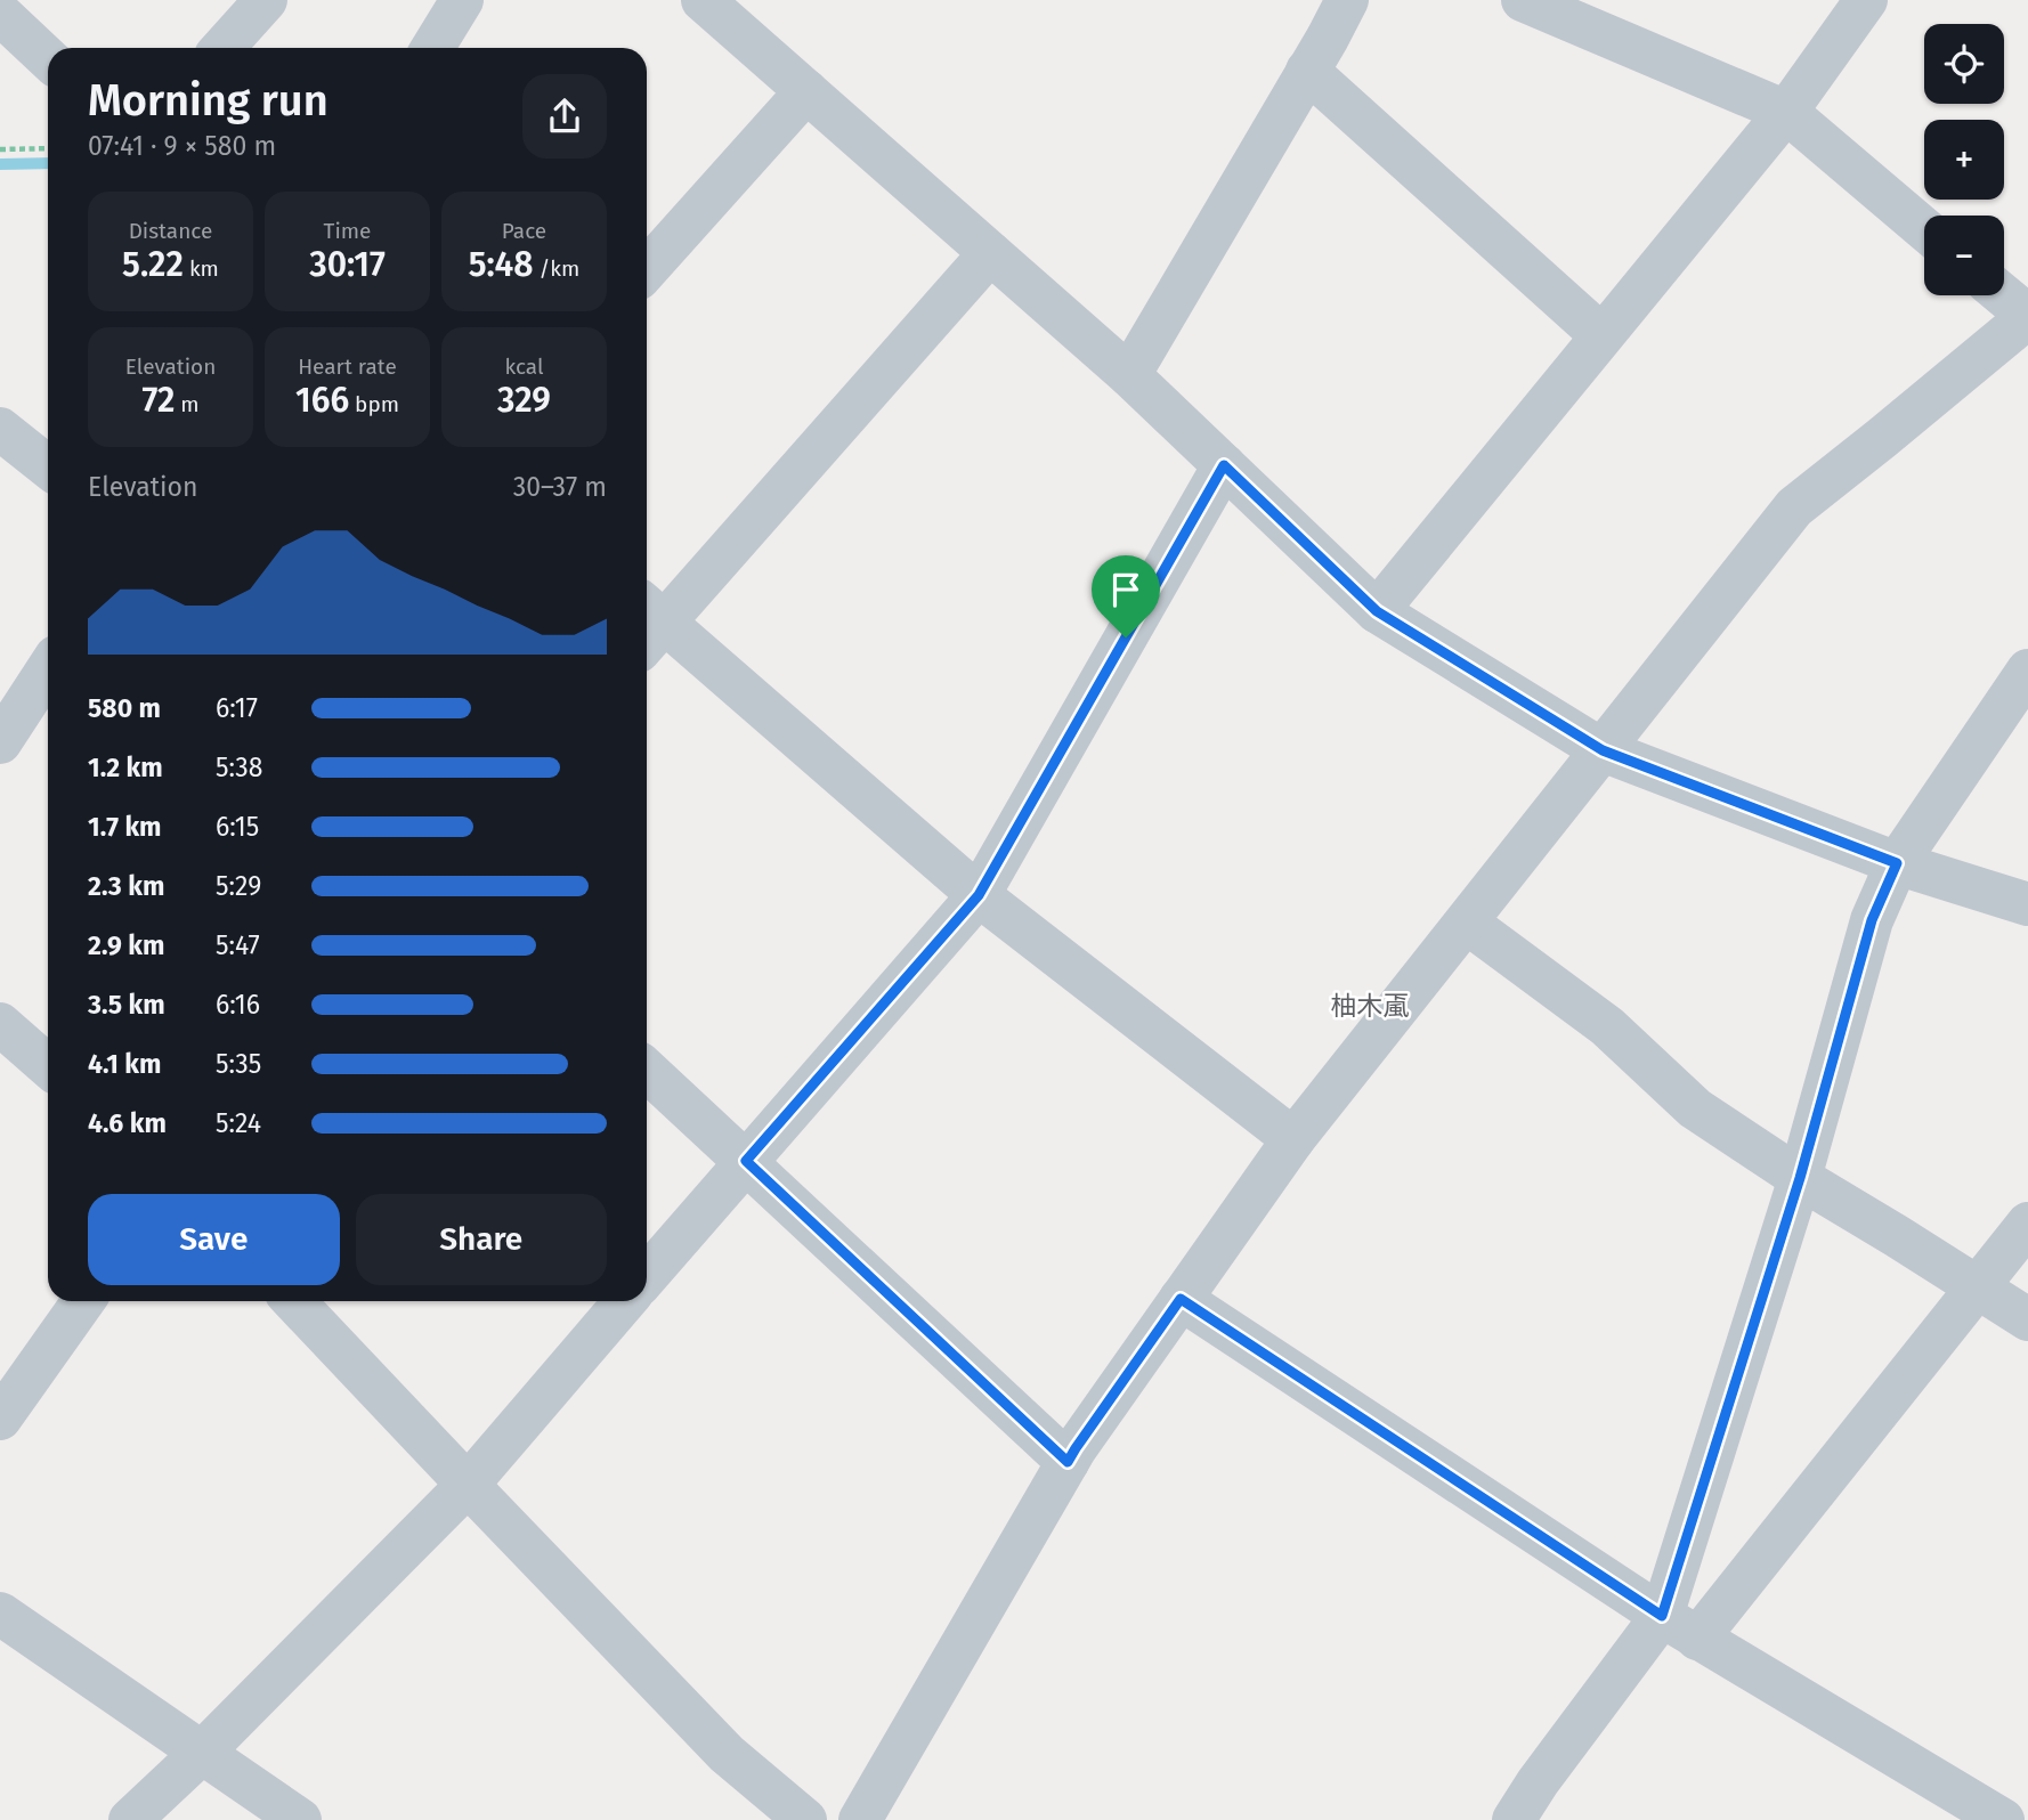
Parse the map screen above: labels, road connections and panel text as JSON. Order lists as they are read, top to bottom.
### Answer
{
  "districts": ["柚木颪"],
  "page": {
    "map_buttons": ["+", "−"],
    "heading": ["Morning run", "07:41 · 9 × 580 m"],
    "stats": [
      ["Distance", "5.22 km"],
      ["Time", "30:17"],
      ["Pace", "5:48 /km"],
      ["Elevation", "72 m"],
      ["Heart rate", "166 bpm"],
      ["kcal", "329"]
    ],
    "chart": ["Elevation", "30–37 m"],
    "list": [
      {
        "name": "580 m",
        "note": "6:17"
      },
      {
        "name": "1.2 km",
        "note": "5:38"
      },
      {
        "name": "1.7 km",
        "note": "6:15"
      },
      {
        "name": "2.3 km",
        "note": "5:29"
      },
      {
        "name": "2.9 km",
        "note": "5:47"
      },
      {
        "name": "3.5 km",
        "note": "6:16"
      },
      {
        "name": "4.1 km",
        "note": "5:35"
      },
      {
        "name": "4.6 km",
        "note": "5:24"
      }
    ],
    "buttons": ["Save", "Share"]
  }
}
